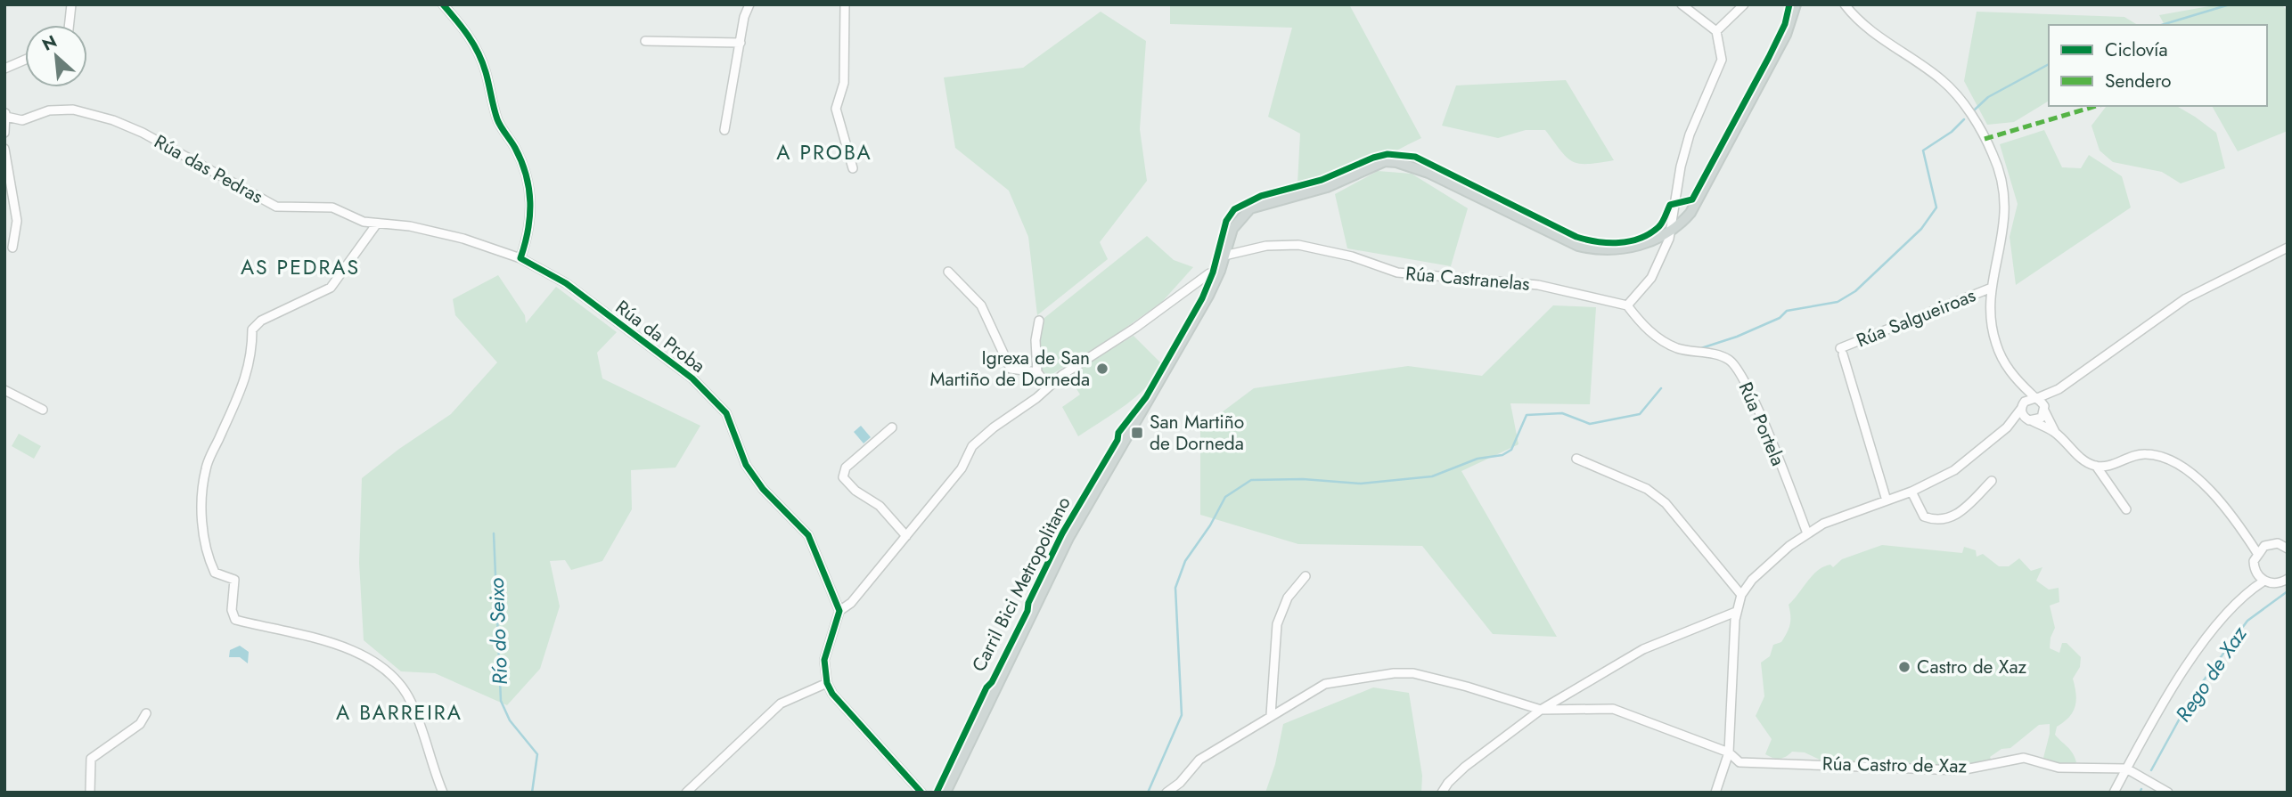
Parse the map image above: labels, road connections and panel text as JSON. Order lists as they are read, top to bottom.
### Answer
{
  "streets": {
    "street": [
      "Rúa das Pedras",
      "Rúa Castranelas",
      "Rúa Salgueiroas",
      "Rúa da Proba",
      "Rúa Portela",
      "Rúa Castro de Xaz"
    ],
    "cycle path": ["Carril Bici Metropolitano"]
  },
  "crossings": [
    ["Rúa das Pedras", "Rúa da Proba"],
    ["Rúa Castranelas", "Rúa Portela"]
  ],
  "districts": ["A PROBA", "AS PEDRAS", "A BARREIRA"],
  "water": ["Río do Seixo", "Rego de Xaz"],
  "places": {
    "other": ["Igrexa de San Martiño de Dorneda", "Castro de Xaz"],
    "transit": ["San Martiño de Dorneda"]
  },
  "legend": ["Ciclovía", "Sendero"],
  "north": "top left"
}
